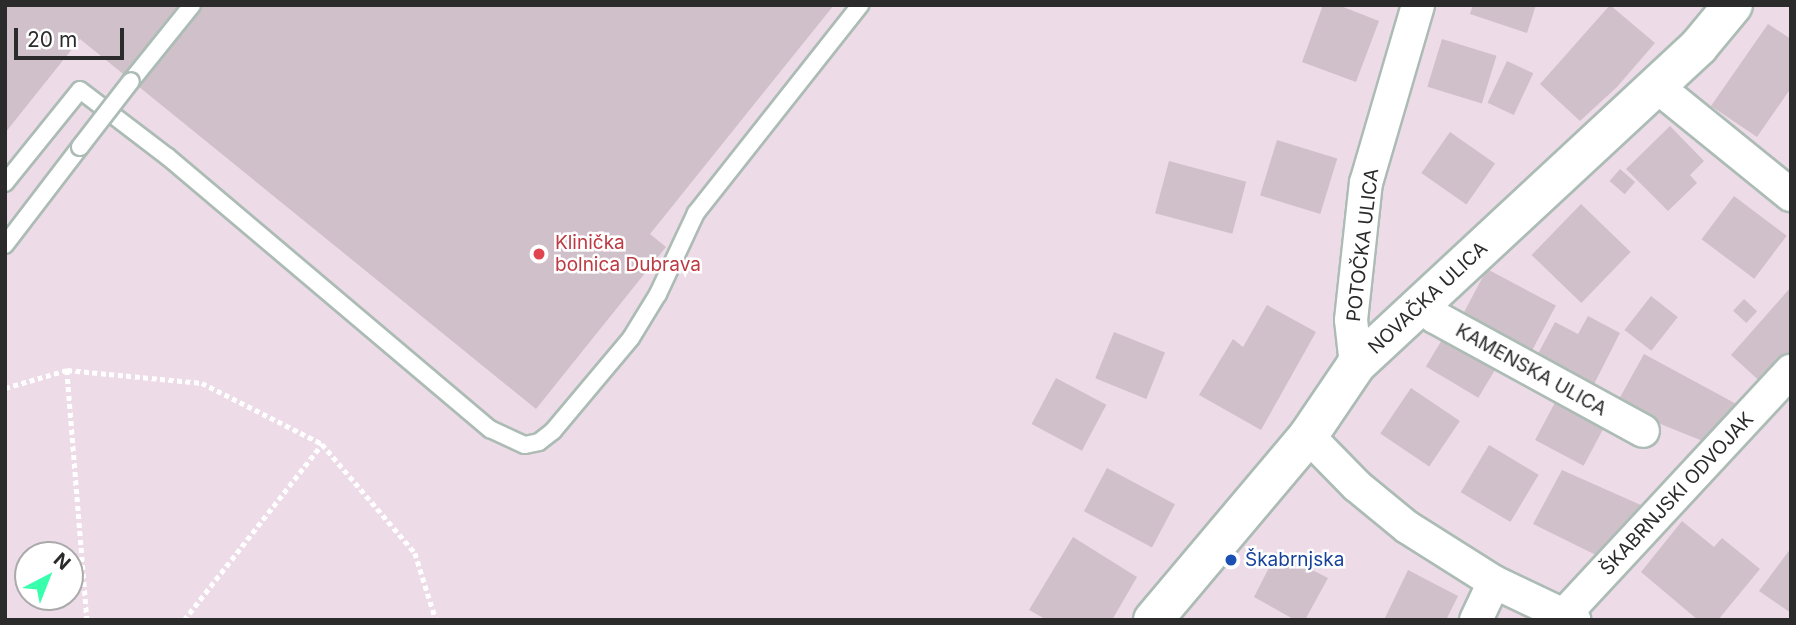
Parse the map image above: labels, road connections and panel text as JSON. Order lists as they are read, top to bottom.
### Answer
{
  "streets": {
    "street": [
      "POTOČKA ULICA",
      "NOVAČKA ULICA",
      "KAMENSKA ULICA",
      "ŠKABRNJSKI ODVOJAK"
    ]
  },
  "crossings": [
    ["POTOČKA ULICA", "NOVAČKA ULICA"],
    ["NOVAČKA ULICA", "KAMENSKA ULICA"],
    ["NOVAČKA ULICA", "ŠKABRNJSKI ODVOJAK"]
  ],
  "places": ["Klinička bolnica Dubrava", "Škabrnjska"],
  "scale_bar": "20 m",
  "north": "top right"
}
